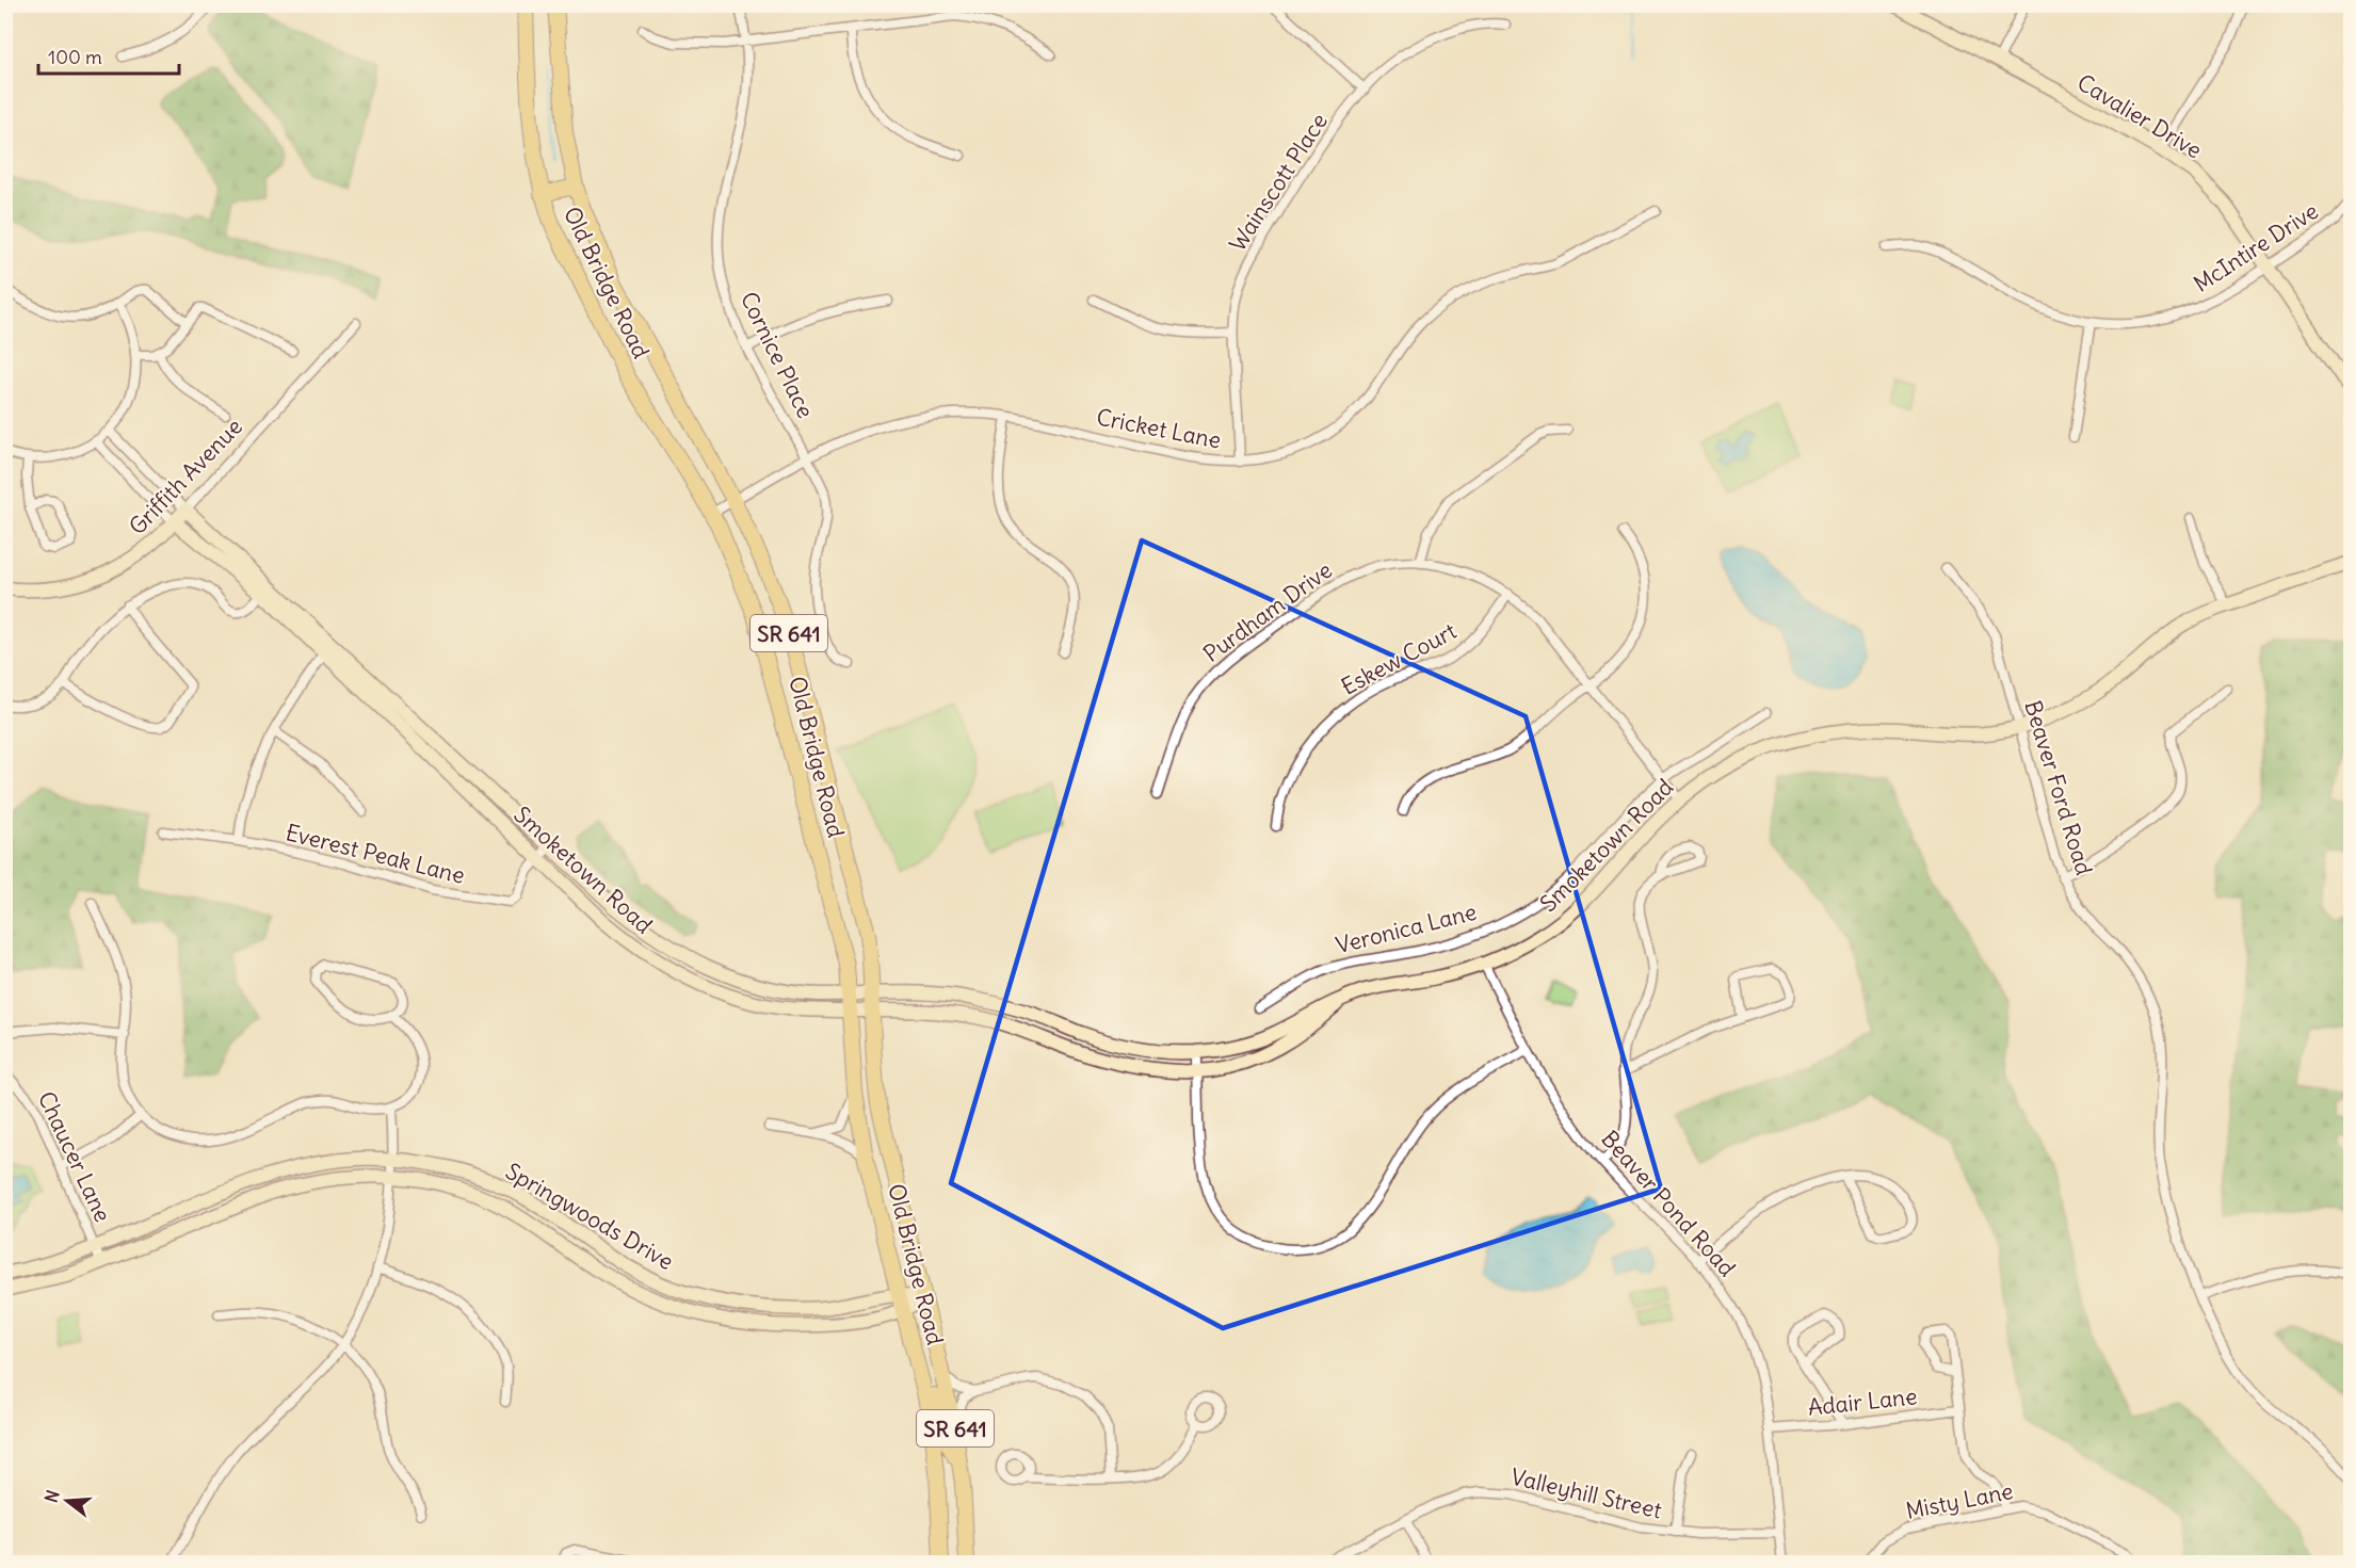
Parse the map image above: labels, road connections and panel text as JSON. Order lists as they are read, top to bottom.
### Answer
{
  "streets": {
    "main road": ["Old Bridge Road", "SR 641"],
    "street": [
      "Cavalier Drive",
      "Wainscott Place",
      "McIntire Drive",
      "Cornice Place",
      "Cricket Lane",
      "Griffith Avenue",
      "Purdham Drive",
      "Eskew Court",
      "Beaver Ford Road",
      "Smoketown Road",
      "Everest Peak Lane",
      "Veronica Lane",
      "Chaucer Lane",
      "Beaver Pond Road",
      "Springwoods Drive",
      "Adair Lane",
      "Valleyhill Street",
      "Misty Lane"
    ]
  },
  "crossings": [
    ["Cavalier Drive", "McIntire Drive"],
    ["Wainscott Place", "Cricket Lane"],
    ["Old Bridge Road", "Cricket Lane"],
    ["Old Bridge Road", "Smoketown Road"],
    ["Old Bridge Road", "Springwoods Drive"],
    ["Cornice Place", "Cricket Lane"],
    ["Griffith Avenue", "Smoketown Road"],
    ["Purdham Drive", "Eskew Court"],
    ["Purdham Drive", "Smoketown Road"],
    ["Purdham Drive", "Veronica Lane"],
    ["Beaver Ford Road", "Smoketown Road"],
    ["Smoketown Road", "Everest Peak Lane"],
    ["Smoketown Road", "Beaver Pond Road"],
    ["Chaucer Lane", "Springwoods Drive"],
    ["Beaver Pond Road", "Adair Lane"],
    ["Beaver Pond Road", "Valleyhill Street"]
  ],
  "scale_bar": "100 m",
  "north": "left"
}
